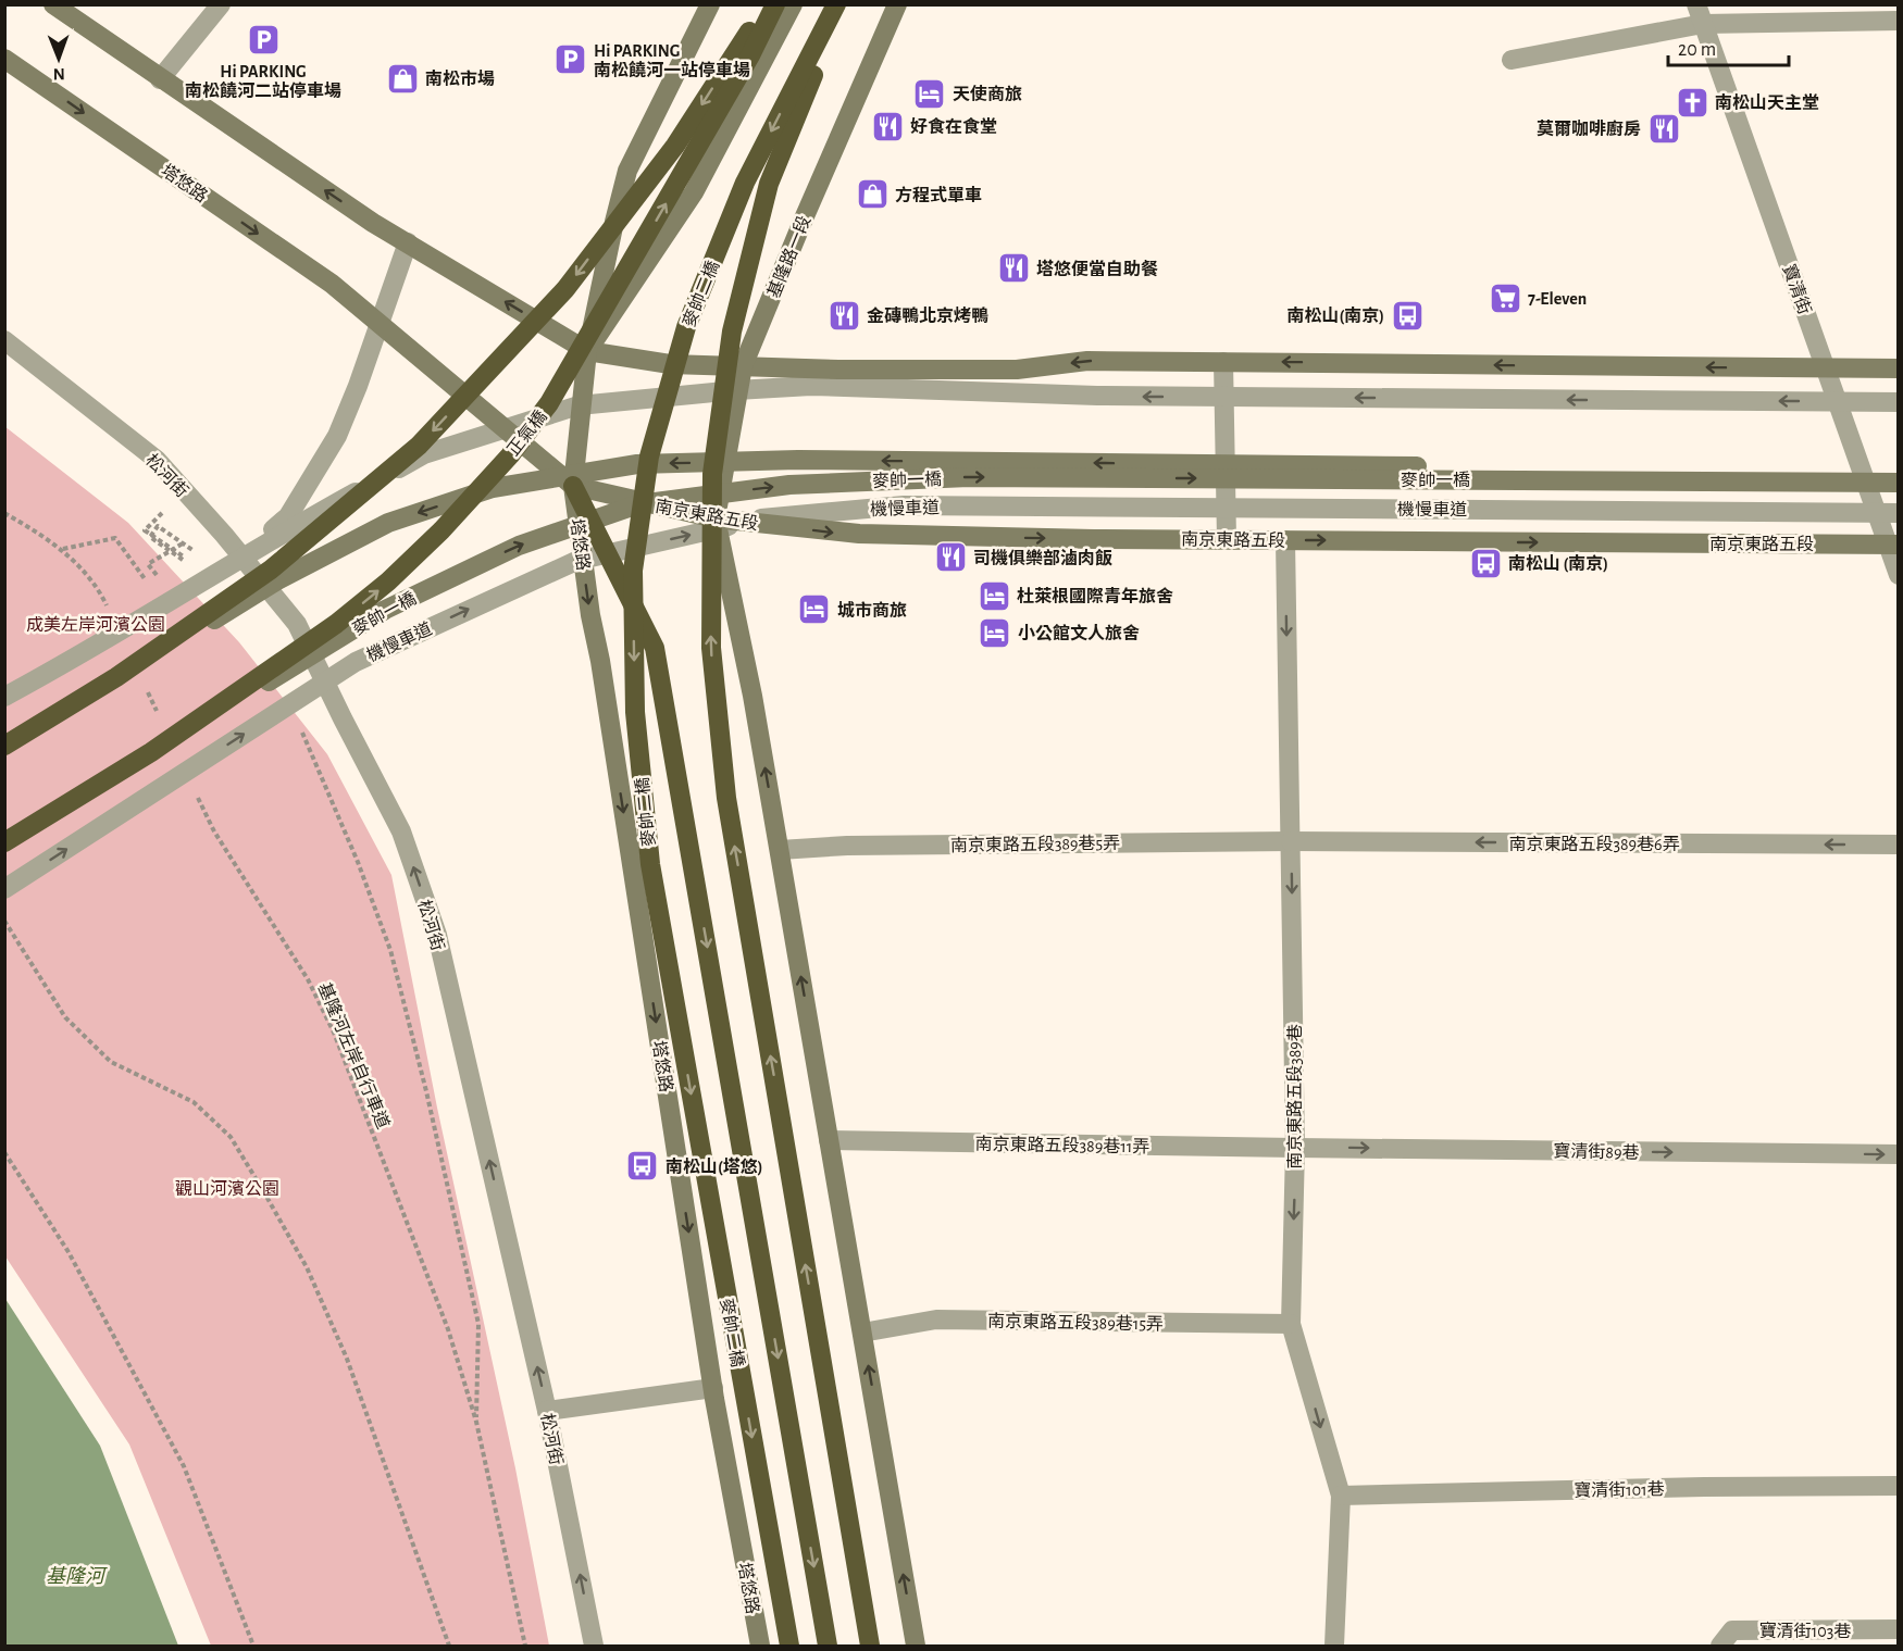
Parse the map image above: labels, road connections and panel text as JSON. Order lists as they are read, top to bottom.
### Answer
{
  "streets": {
    "highway": ["麥帥二橋", "正氣橋", "麥帥一橋"],
    "main road": ["塔悠路", "基隆路一段", "南京東路五段"],
    "street": [
      "寶清街",
      "松河街",
      "機慢車道",
      "南京東路五段389巷5弄",
      "南京東路五段389巷6弄",
      "南京東路五段389巷",
      "南京東路五段389巷11弄",
      "寶清街89巷",
      "南京東路五段389巷15弄",
      "寶清街101巷",
      "寶清街103巷"
    ],
    "path": ["基隆河左岸自行車道"]
  },
  "crossings": [
    ["塔悠路", "南京東路五段"],
    ["基隆路一段", "南京東路五段"],
    ["寶清街", "南京東路五段"],
    ["正氣橋", "麥帥一橋"],
    ["南京東路五段", "南京東路五段389巷"],
    ["南京東路五段389巷5弄", "南京東路五段389巷6弄"],
    ["南京東路五段389巷5弄", "南京東路五段389巷"],
    ["南京東路五段389巷6弄", "南京東路五段389巷"],
    ["南京東路五段389巷", "南京東路五段389巷11弄"],
    ["南京東路五段389巷", "寶清街89巷"],
    ["南京東路五段389巷", "南京東路五段389巷15弄"],
    ["南京東路五段389巷", "寶清街101巷"],
    ["南京東路五段389巷11弄", "寶清街89巷"]
  ],
  "one_way": [
    "正氣橋",
    "松河街",
    "南京東路五段389巷6弄",
    "南京東路五段389巷",
    "寶清街89巷"
  ],
  "water": ["基隆河"],
  "parks": ["成美左岸河濱公園", "觀山河濱公園"],
  "places": {
    "parking": ["Hi PARKING 南松饒河二站停車場", "Hi PARKING 南松饒河一站停車場"],
    "shop": ["南松市場", "方程式單車"],
    "hotel": [
      "天使商旅",
      "杜萊根國際青年旅舍",
      "城市商旅",
      "小公館文人旅舍"
    ],
    "church": ["南松山天主堂"],
    "restaurant": [
      "好食在食堂",
      "莫爾咖啡廚房",
      "塔悠便當自助餐",
      "金磚鴨北京烤鴨",
      "司機俱樂部滷肉飯"
    ],
    "supermarket": ["7-Eleven"],
    "bus stop": ["南松山(南京)", "南松山 (南京)", "南松山(塔悠)"]
  },
  "scale_bar": "20 m",
  "north": "bottom"
}
